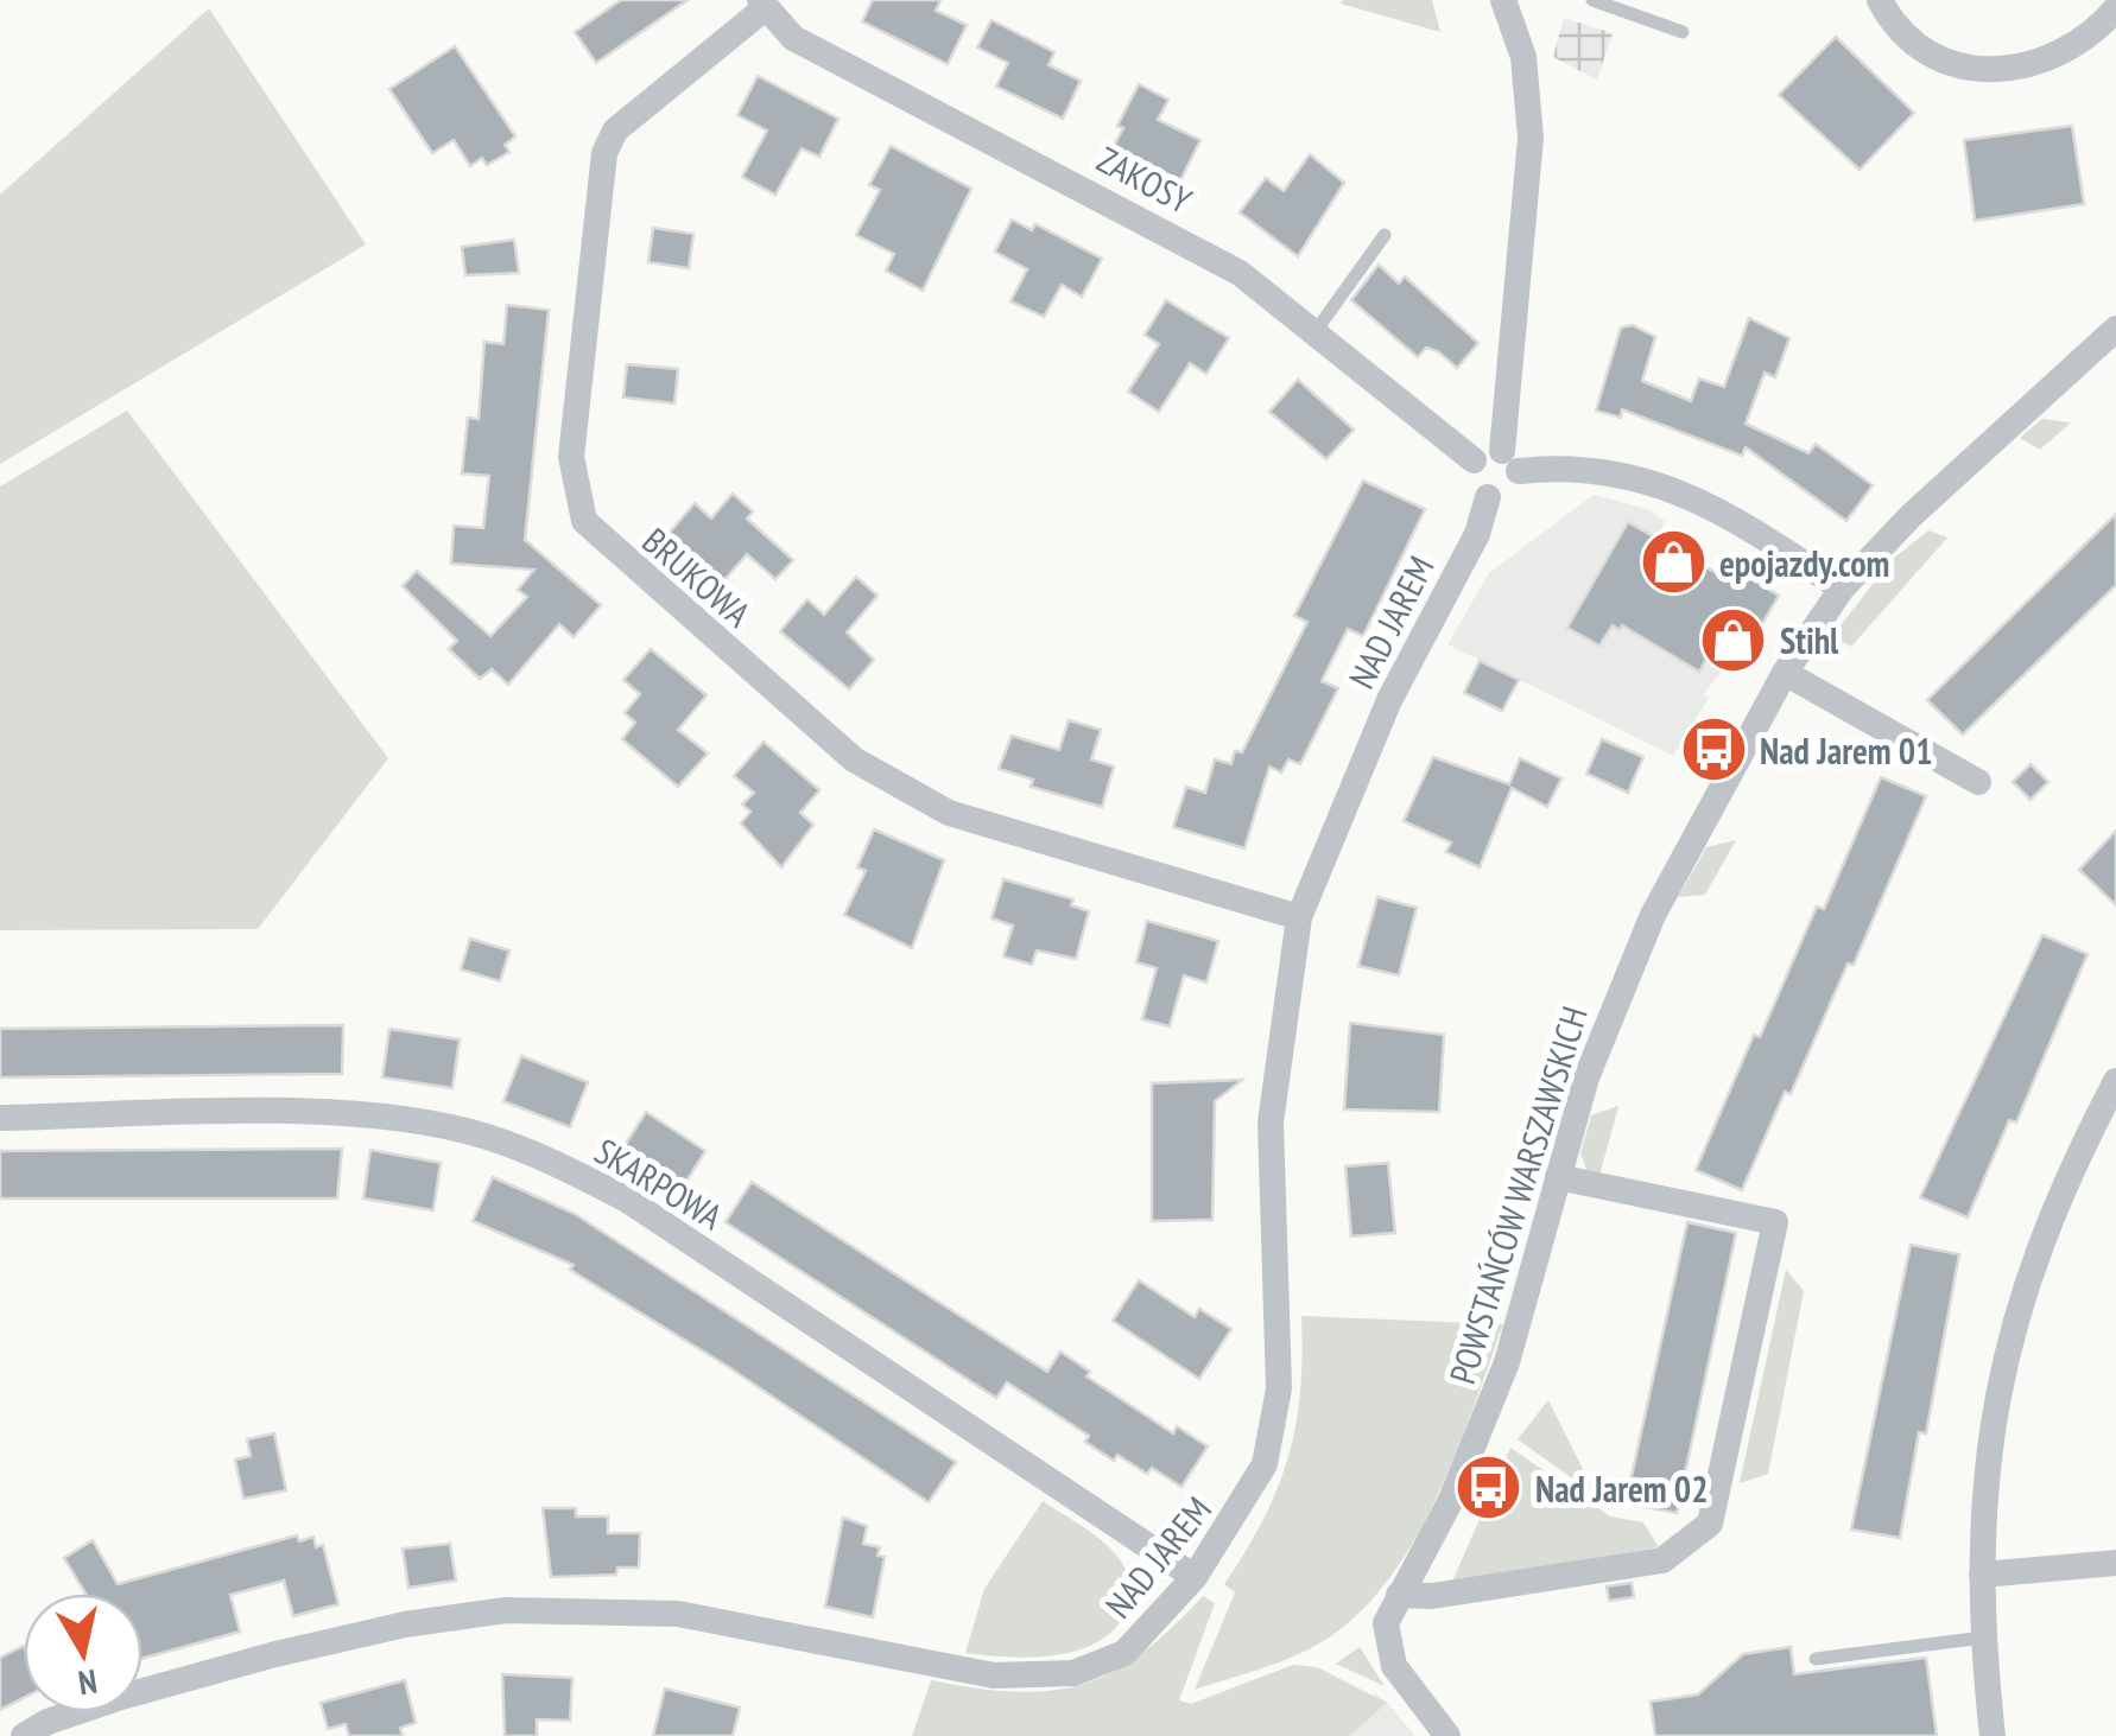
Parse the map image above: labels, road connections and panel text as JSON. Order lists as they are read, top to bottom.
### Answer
{
  "streets": {
    "street": [
      "ZAKOSY",
      "BRUKOWA",
      "NAD JAREM",
      "SKARPOWA",
      "POWSTAŃCÓW WARSZAWSKICH"
    ]
  },
  "crossings": [
    ["ZAKOSY", "BRUKOWA"],
    ["ZAKOSY", "NAD JAREM"],
    ["BRUKOWA", "NAD JAREM"],
    ["NAD JAREM", "SKARPOWA"]
  ],
  "places": {
    "shop": ["epojazdy.com", "Stihl"],
    "bus stop": ["Nad Jarem 01", "Nad Jarem 02"]
  },
  "north": "bottom"
}
